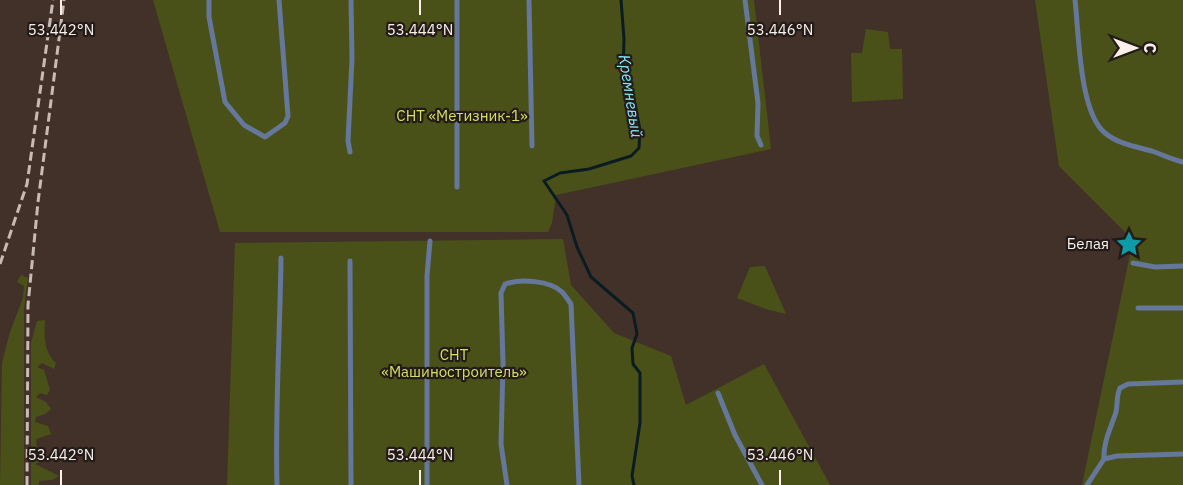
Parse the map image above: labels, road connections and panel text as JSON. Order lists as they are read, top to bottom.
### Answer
{
  "water": ["Кремневый"],
  "parks": ["СНТ «Метизник-1»", "СНТ «Машиностроитель»"],
  "places": {
    "place": ["Белая"]
  },
  "north": "right",
  "coordinates": ["53.442°N", "53.444°N", "53.446°N"]
}
